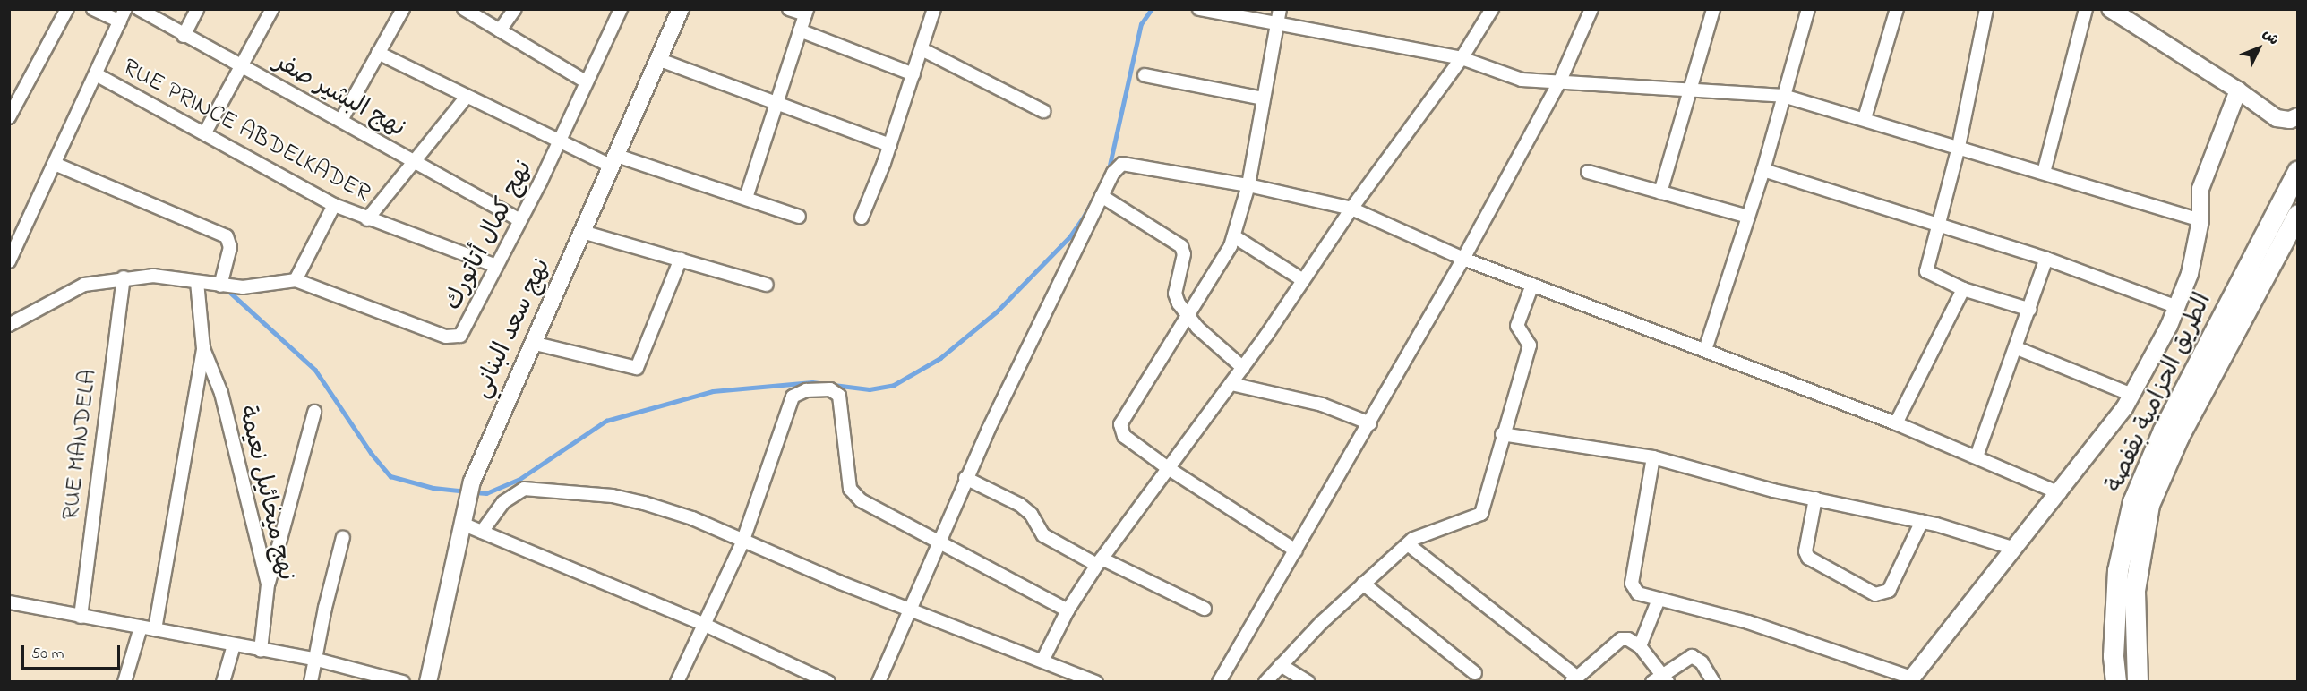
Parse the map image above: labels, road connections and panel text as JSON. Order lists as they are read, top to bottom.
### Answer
{
  "streets": {
    "main road": ["الطريق الحزامية بقفصة"],
    "street": [
      "نهج البشير صفر",
      "RUE PRINCE ABDELKADER",
      "نهج كمال أتاتورك",
      "نهج سعد البناني",
      "RUE MANDELA",
      "نهج ميخائيل نعيمة"
    ]
  },
  "crossings": [
    ["نهج البشير صفر", "نهج كمال أتاتورك"],
    ["RUE PRINCE ABDELKADER", "نهج كمال أتاتورك"]
  ],
  "scale_bar": "50 m",
  "north": "top right"
}
